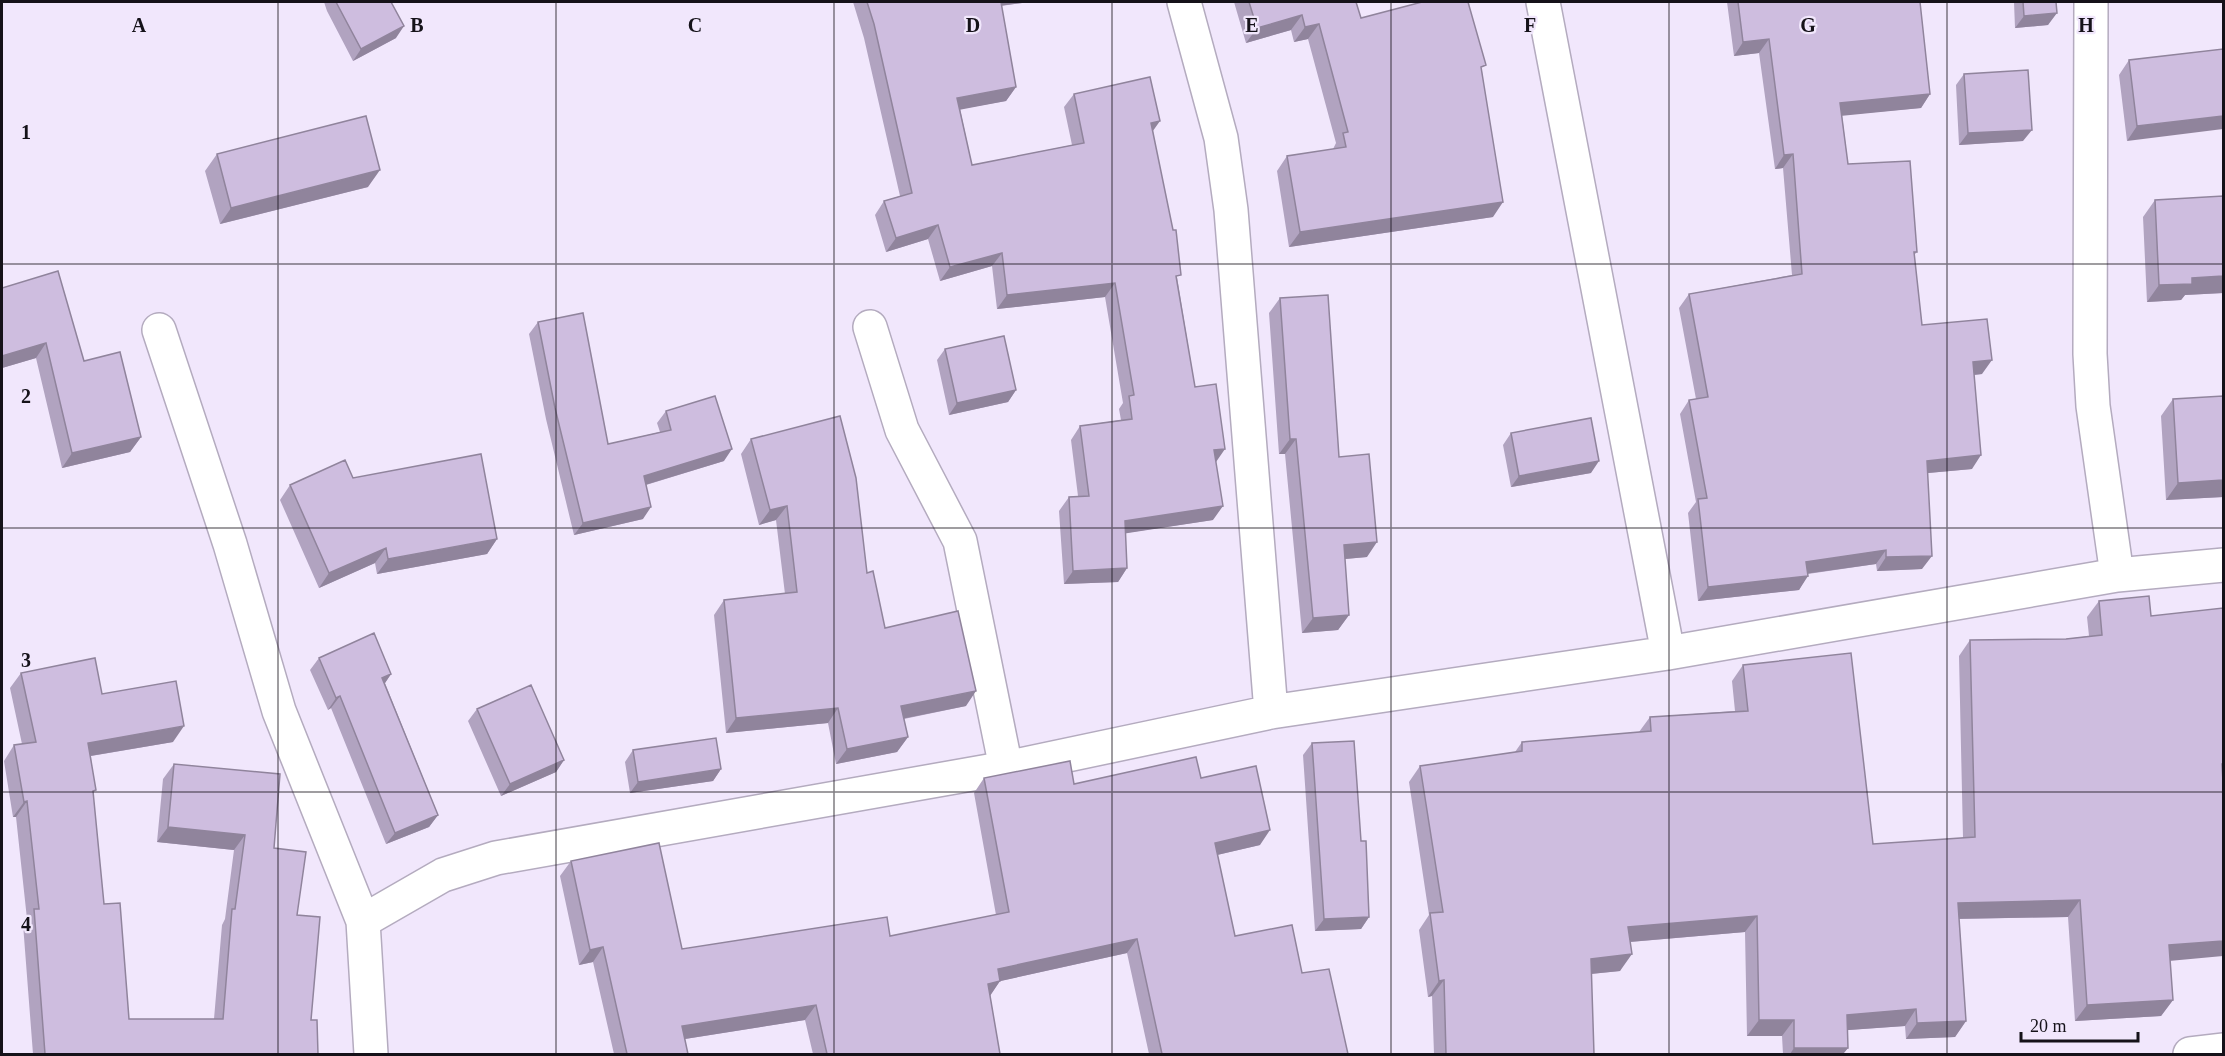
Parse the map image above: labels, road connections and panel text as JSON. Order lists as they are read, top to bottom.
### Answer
{
  "scale_bar": "20 m",
  "grid": {
    "columns": [
      "A",
      "B",
      "C",
      "D",
      "E",
      "F",
      "G",
      "H"
    ],
    "rows": [
      "1",
      "2",
      "3",
      "4"
    ]
  }
}
